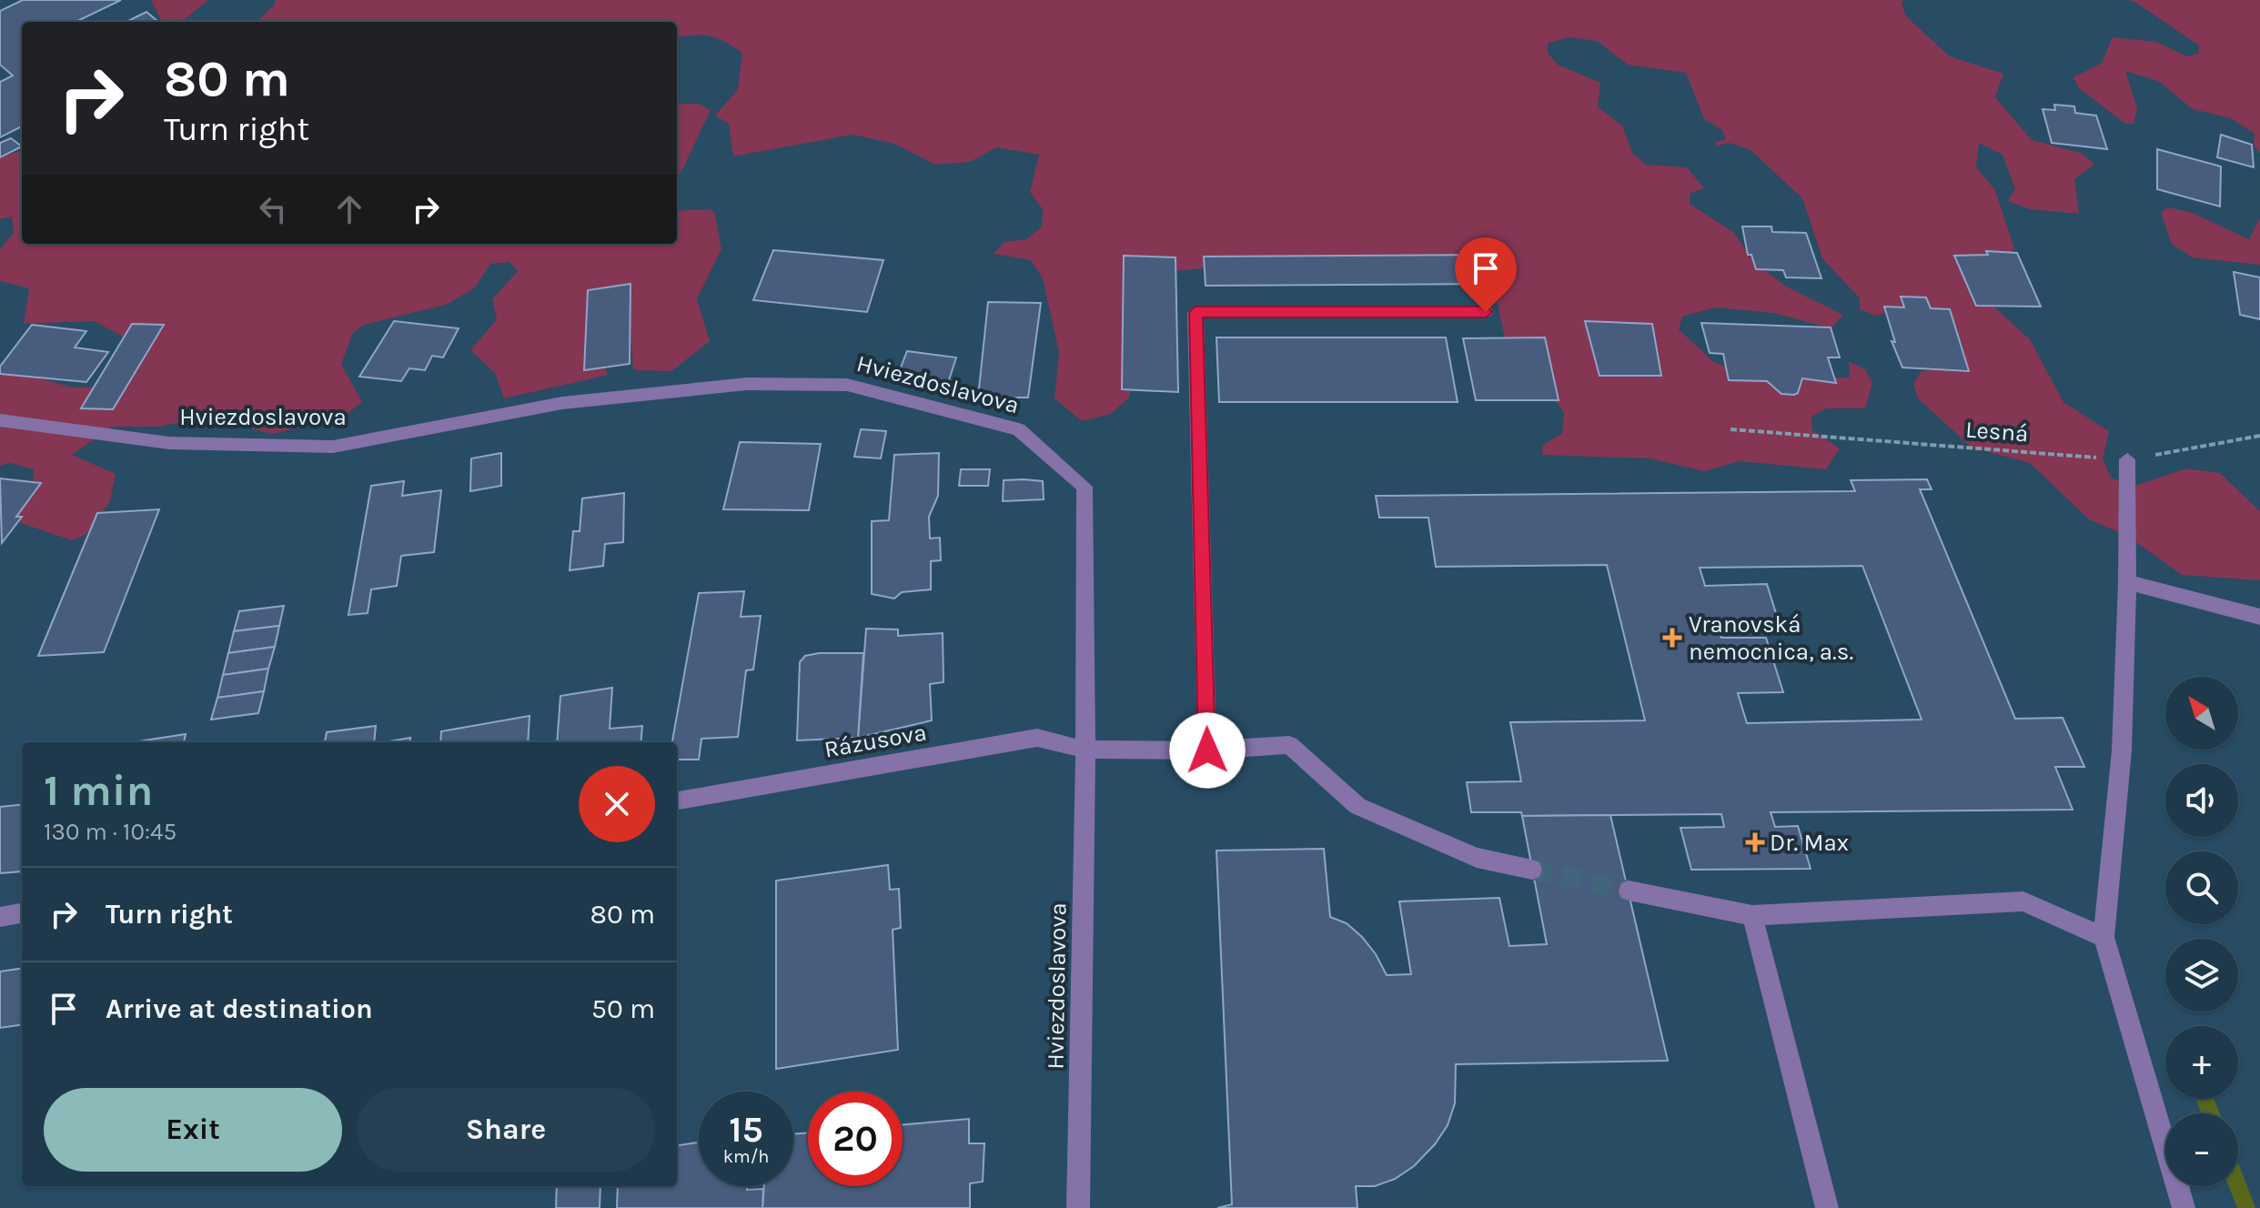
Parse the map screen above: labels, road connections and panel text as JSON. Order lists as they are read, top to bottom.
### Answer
{
  "streets": {
    "street": ["Hviezdoslavova", "Rázusova"],
    "path": ["Lesná"]
  },
  "crossings": [
    ["Hviezdoslavova", "Rázusova"]
  ],
  "places": {
    "health": ["Vranovská nemocnica, a.s.", "Dr. Max"]
  },
  "north": "top left",
  "page": {
    "turn": ["80 m", "Turn right"],
    "map_buttons": ["+", "−"],
    "heading": ["1 min", "130 m · 10:45"],
    "list": [
      {
        "name": "Turn right",
        "value": "80 m"
      },
      {
        "name": "Arrive at destination",
        "value": "50 m"
      }
    ],
    "buttons": ["Exit", "Share"],
    "speed": "15 km/h",
    "limit": "20"
  }
}
